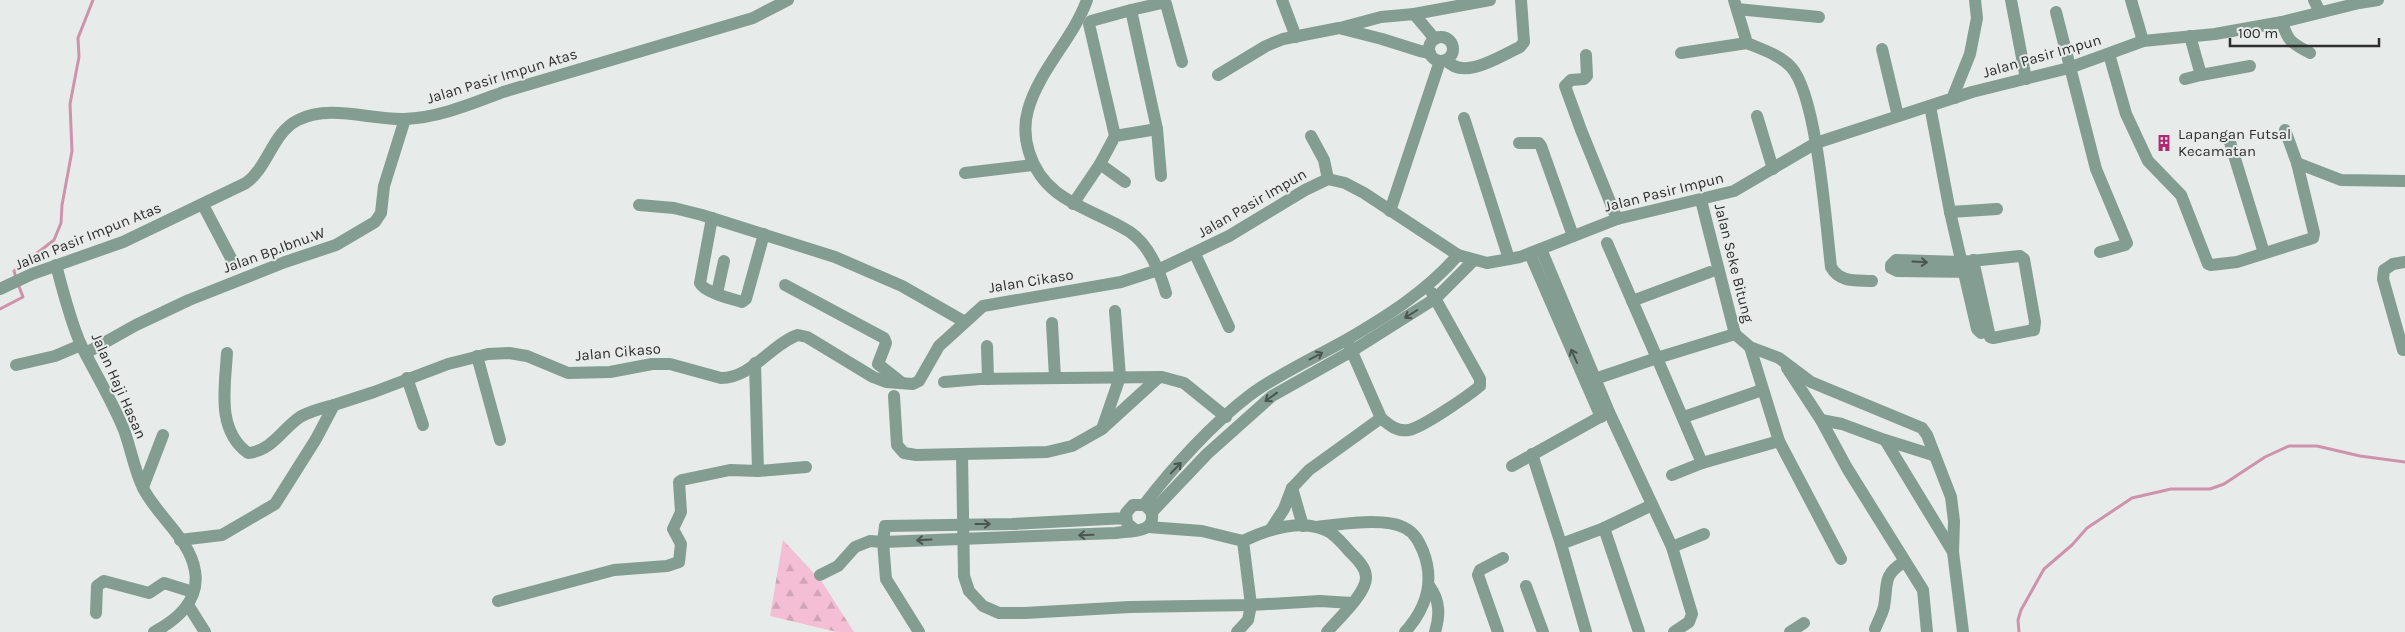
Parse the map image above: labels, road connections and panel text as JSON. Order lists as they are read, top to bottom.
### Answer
{
  "streets": {
    "street": [
      "Jalan Pasir Impun",
      "Jalan Pasir Impun Atas",
      "Jalan Bp.Ibnu.W",
      "Jalan Seke Bitung",
      "Jalan Cikaso",
      "Jalan Haji Hasan"
    ]
  },
  "crossings": [
    ["Jalan Pasir Impun", "Jalan Seke Bitung"],
    ["Jalan Pasir Impun", "Jalan Cikaso"],
    ["Jalan Pasir Impun Atas", "Jalan Bp.Ibnu.W"],
    ["Jalan Pasir Impun Atas", "Jalan Haji Hasan"],
    ["Jalan Bp.Ibnu.W", "Jalan Haji Hasan"]
  ],
  "places": {
    "building": ["Lapangan Futsal Kecamatan"]
  },
  "scale_bar": "100 m"
}
